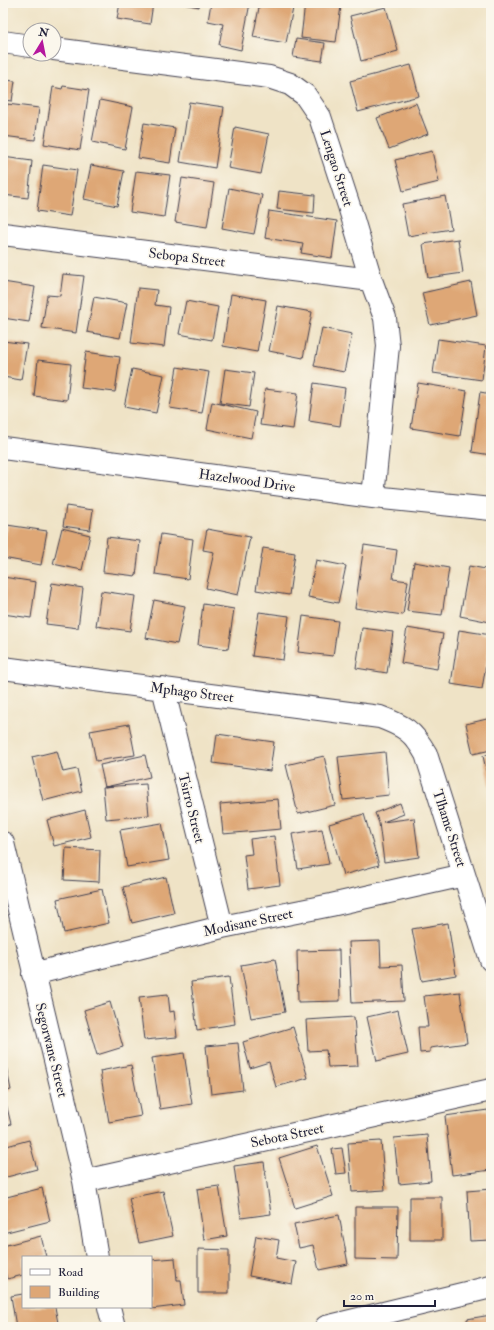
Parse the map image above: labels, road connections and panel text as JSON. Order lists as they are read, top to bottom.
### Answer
{
  "streets": {
    "street": [
      "Lengao Street",
      "Sebopa Street",
      "Hazelwood Drive",
      "Mphago Street",
      "Tsirro Street",
      "Tlhame Street",
      "Modisane Street",
      "Segorwane Street",
      "Sebota Street"
    ]
  },
  "crossings": [
    ["Lengao Street", "Sebopa Street"],
    ["Lengao Street", "Hazelwood Drive"],
    ["Mphago Street", "Tsirro Street"],
    ["Mphago Street", "Tlhame Street"],
    ["Tsirro Street", "Modisane Street"],
    ["Tlhame Street", "Modisane Street"],
    ["Modisane Street", "Segorwane Street"],
    ["Segorwane Street", "Sebota Street"]
  ],
  "legend": ["Road", "Building"],
  "scale_bar": "20 m",
  "north": "top"
}
